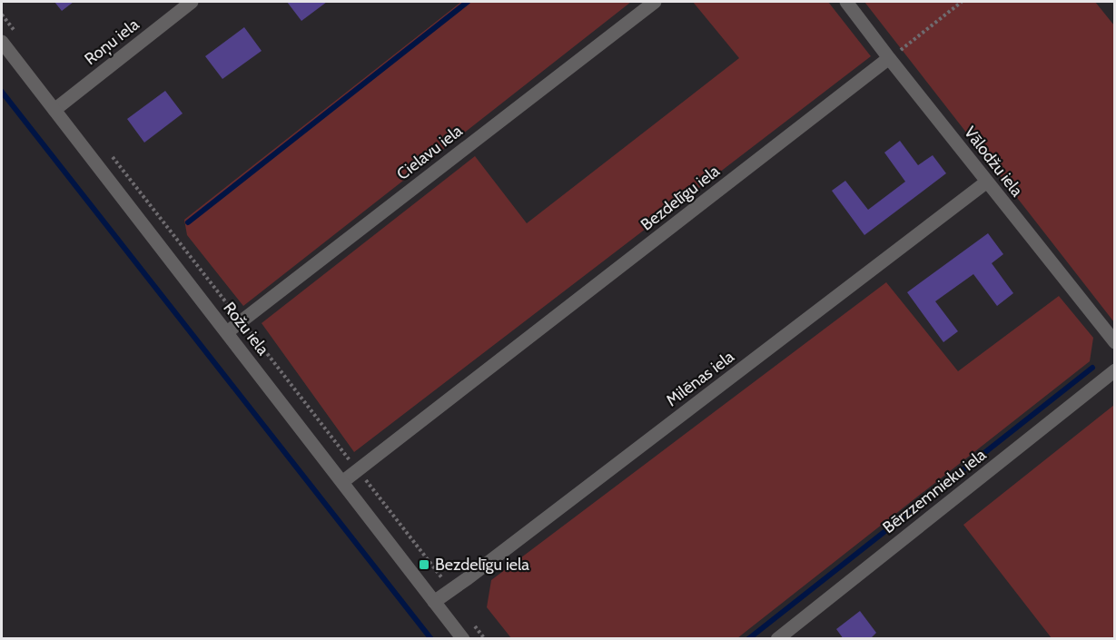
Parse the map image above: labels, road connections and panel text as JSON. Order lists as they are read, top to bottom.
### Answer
{
  "streets": {
    "street": [
      "Roņu iela",
      "Cielavu iela",
      "Vālodžu iela",
      "Bezdelīgu iela",
      "Rožu iela",
      "Milēnas iela",
      "Bērzzemnieku iela"
    ]
  },
  "crossings": [
    ["Roņu iela", "Rožu iela"],
    ["Cielavu iela", "Rožu iela"],
    ["Vālodžu iela", "Bezdelīgu iela"],
    ["Vālodžu iela", "Milēnas iela"],
    ["Bezdelīgu iela", "Rožu iela"],
    ["Rožu iela", "Milēnas iela"]
  ],
  "places": {
    "transit": ["Bezdelīgu iela"]
  }
}
